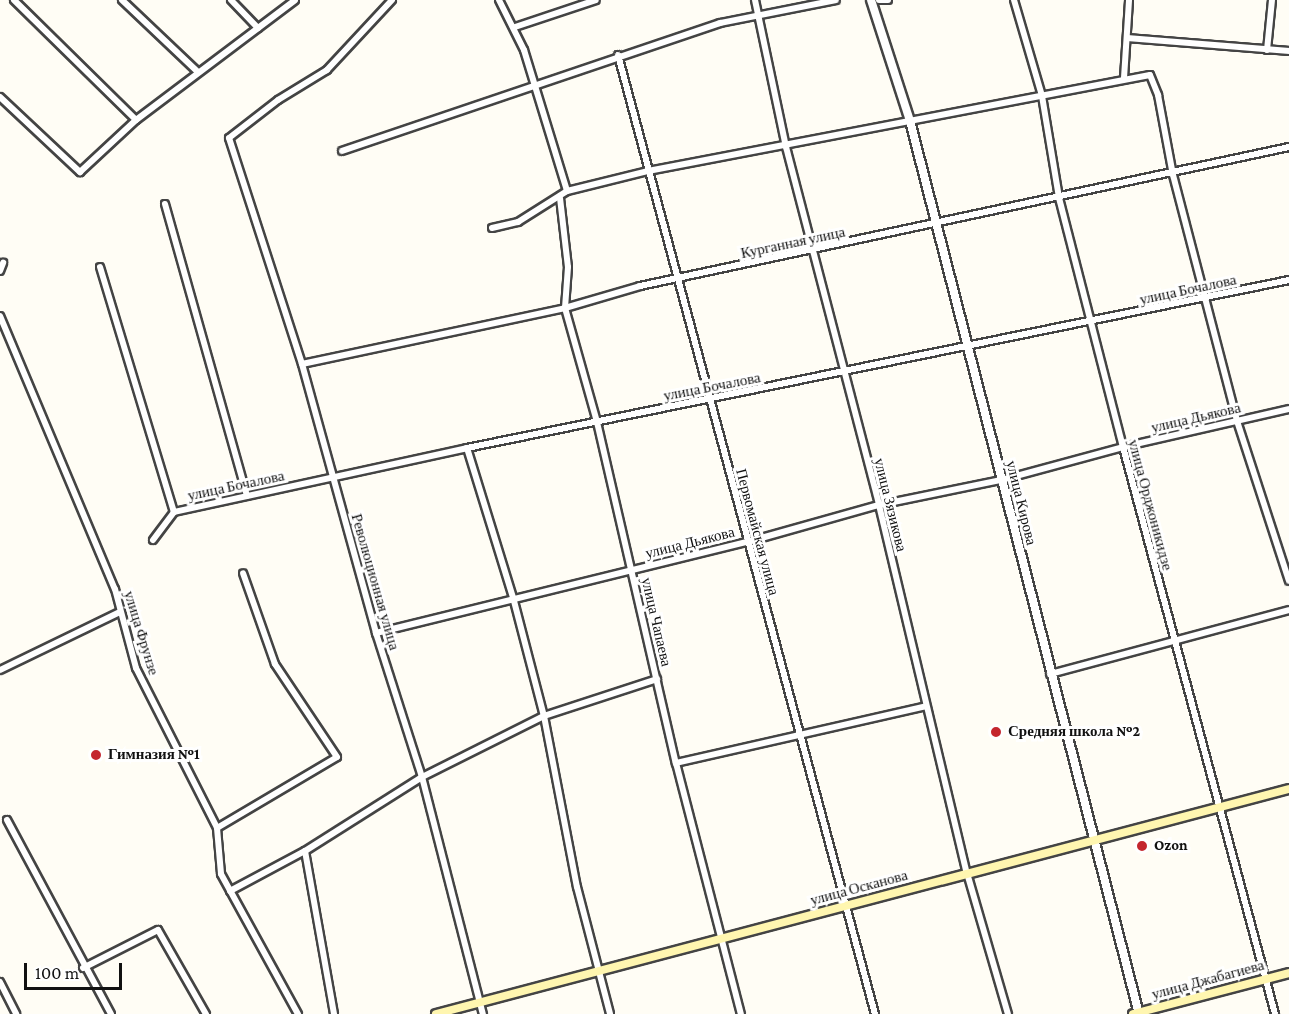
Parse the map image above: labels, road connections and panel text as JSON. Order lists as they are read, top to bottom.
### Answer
{
  "streets": {
    "main road": ["улица Осканова", "улица Джабагиева"],
    "street": [
      "Курганная улица",
      "улица Бочалова",
      "улица Дьякова",
      "улица Кирова",
      "улица Зязикова",
      "улица Орджоникидзе",
      "Первомайская улица",
      "Революционная улица",
      "улица Чапаева",
      "улица Фрунзе"
    ]
  },
  "crossings": [
    ["Курганная улица", "улица Кирова"],
    ["Курганная улица", "улица Зязикова"],
    ["Курганная улица", "улица Орджоникидзе"],
    ["Курганная улица", "Первомайская улица"],
    ["Курганная улица", "Революционная улица"],
    ["Курганная улица", "улица Чапаева"],
    ["улица Бочалова", "улица Кирова"],
    ["улица Бочалова", "улица Зязикова"],
    ["улица Бочалова", "улица Орджоникидзе"],
    ["улица Бочалова", "Первомайская улица"],
    ["улица Бочалова", "Революционная улица"],
    ["улица Бочалова", "улица Чапаева"],
    ["улица Дьякова", "улица Кирова"],
    ["улица Дьякова", "улица Зязикова"],
    ["улица Дьякова", "улица Орджоникидзе"],
    ["улица Дьякова", "Первомайская улица"],
    ["улица Дьякова", "Революционная улица"],
    ["улица Дьякова", "улица Чапаева"],
    ["улица Кирова", "улица Осканова"],
    ["улица Кирова", "улица Джабагиева"],
    ["улица Зязикова", "улица Осканова"],
    ["улица Орджоникидзе", "улица Осканова"],
    ["улица Орджоникидзе", "улица Джабагиева"],
    ["Первомайская улица", "улица Осканова"],
    ["Революционная улица", "улица Осканова"],
    ["улица Чапаева", "улица Осканова"]
  ],
  "places": ["Средняя школа №2", "Гимназия №1", "Ozon"],
  "scale_bar": "100 m"
}
